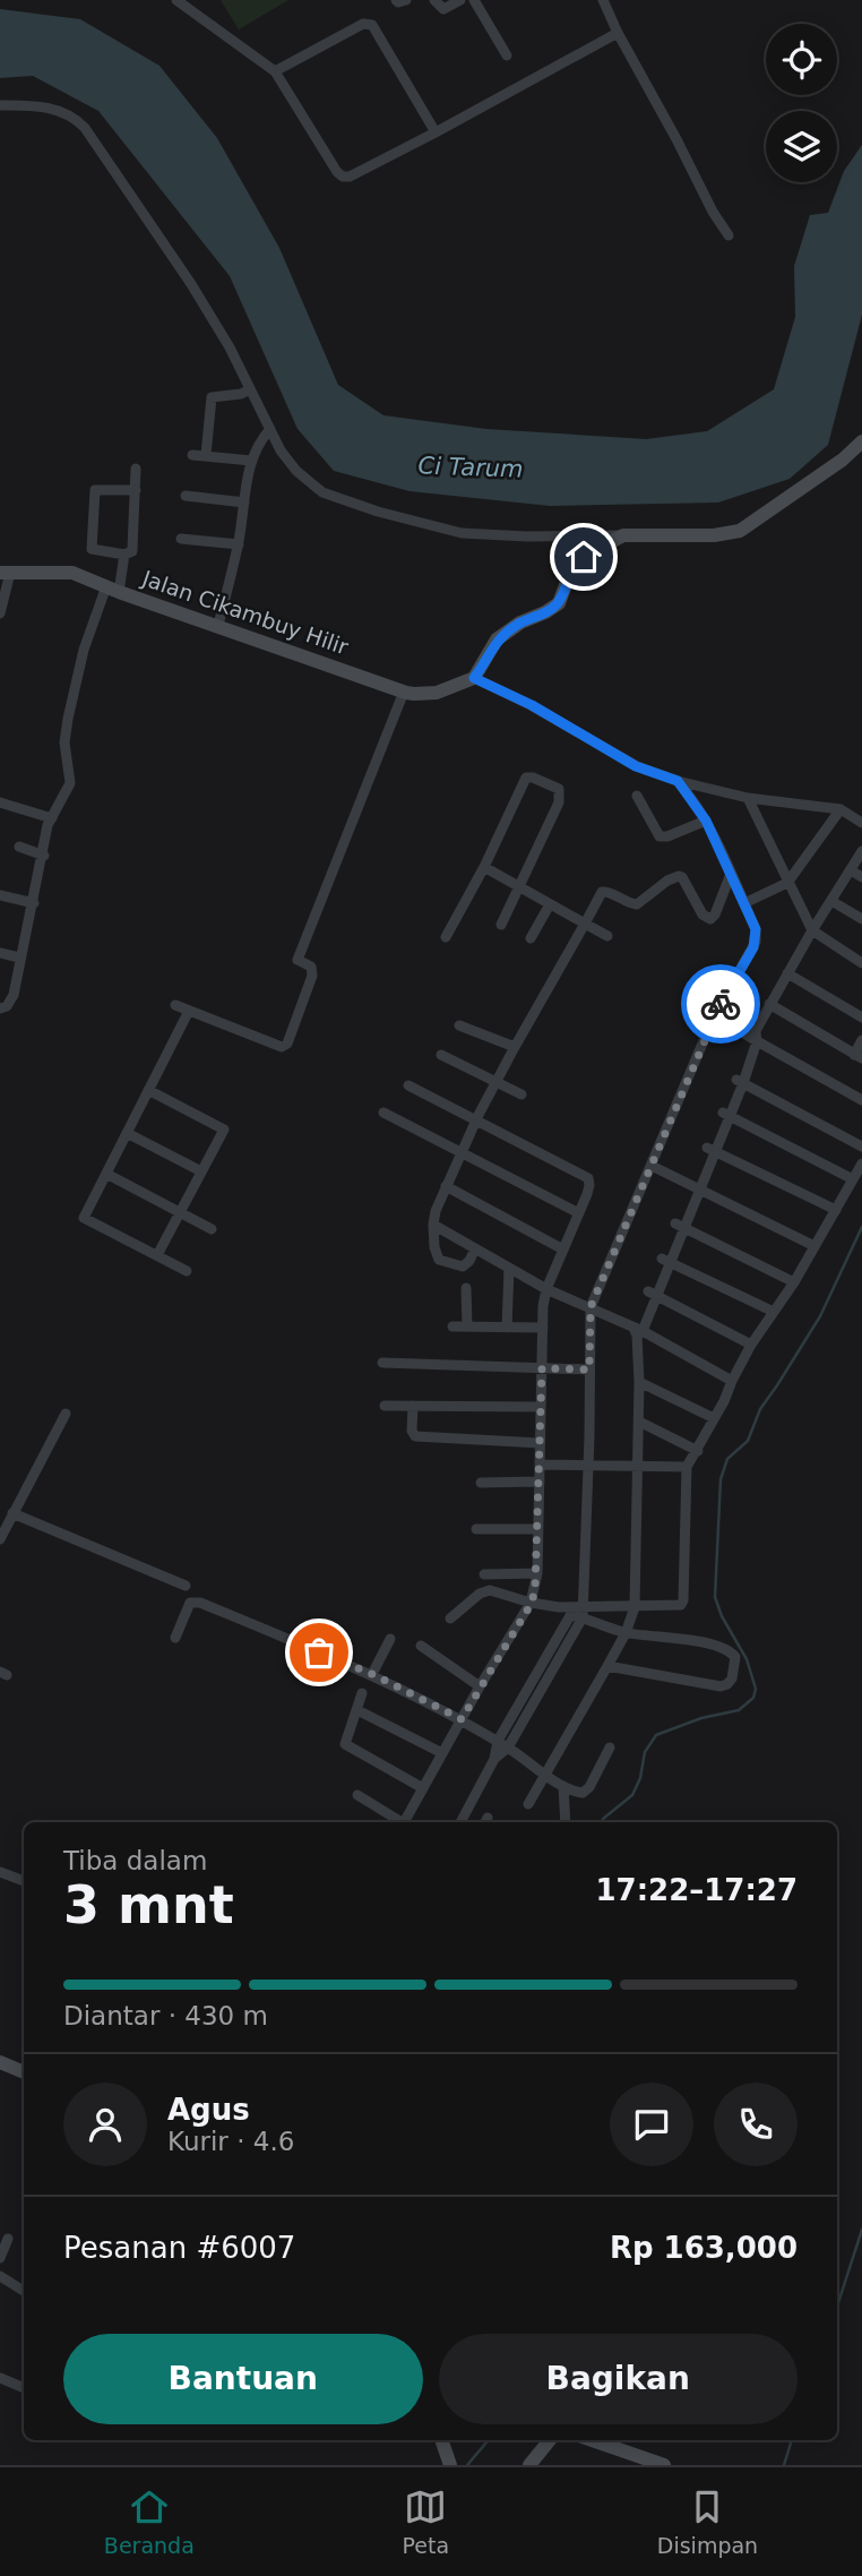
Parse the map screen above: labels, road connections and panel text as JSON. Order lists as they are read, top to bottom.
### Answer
{
  "streets": {
    "street": ["Jalan Cikambuy Hilir"]
  },
  "water": ["Ci Tarum"],
  "page": {
    "heading": ["3 mnt", "Tiba dalam", "17:22–17:27"],
    "panel": [
      "Agus",
      "Kurir · 4.6",
      "Pesanan #6007",
      "Rp 163,000"
    ],
    "bar": "Diantar · 430 m",
    "buttons": ["Bantuan", "Bagikan"],
    "tabs": ["Beranda", "Peta", "Disimpan"]
  }
}
